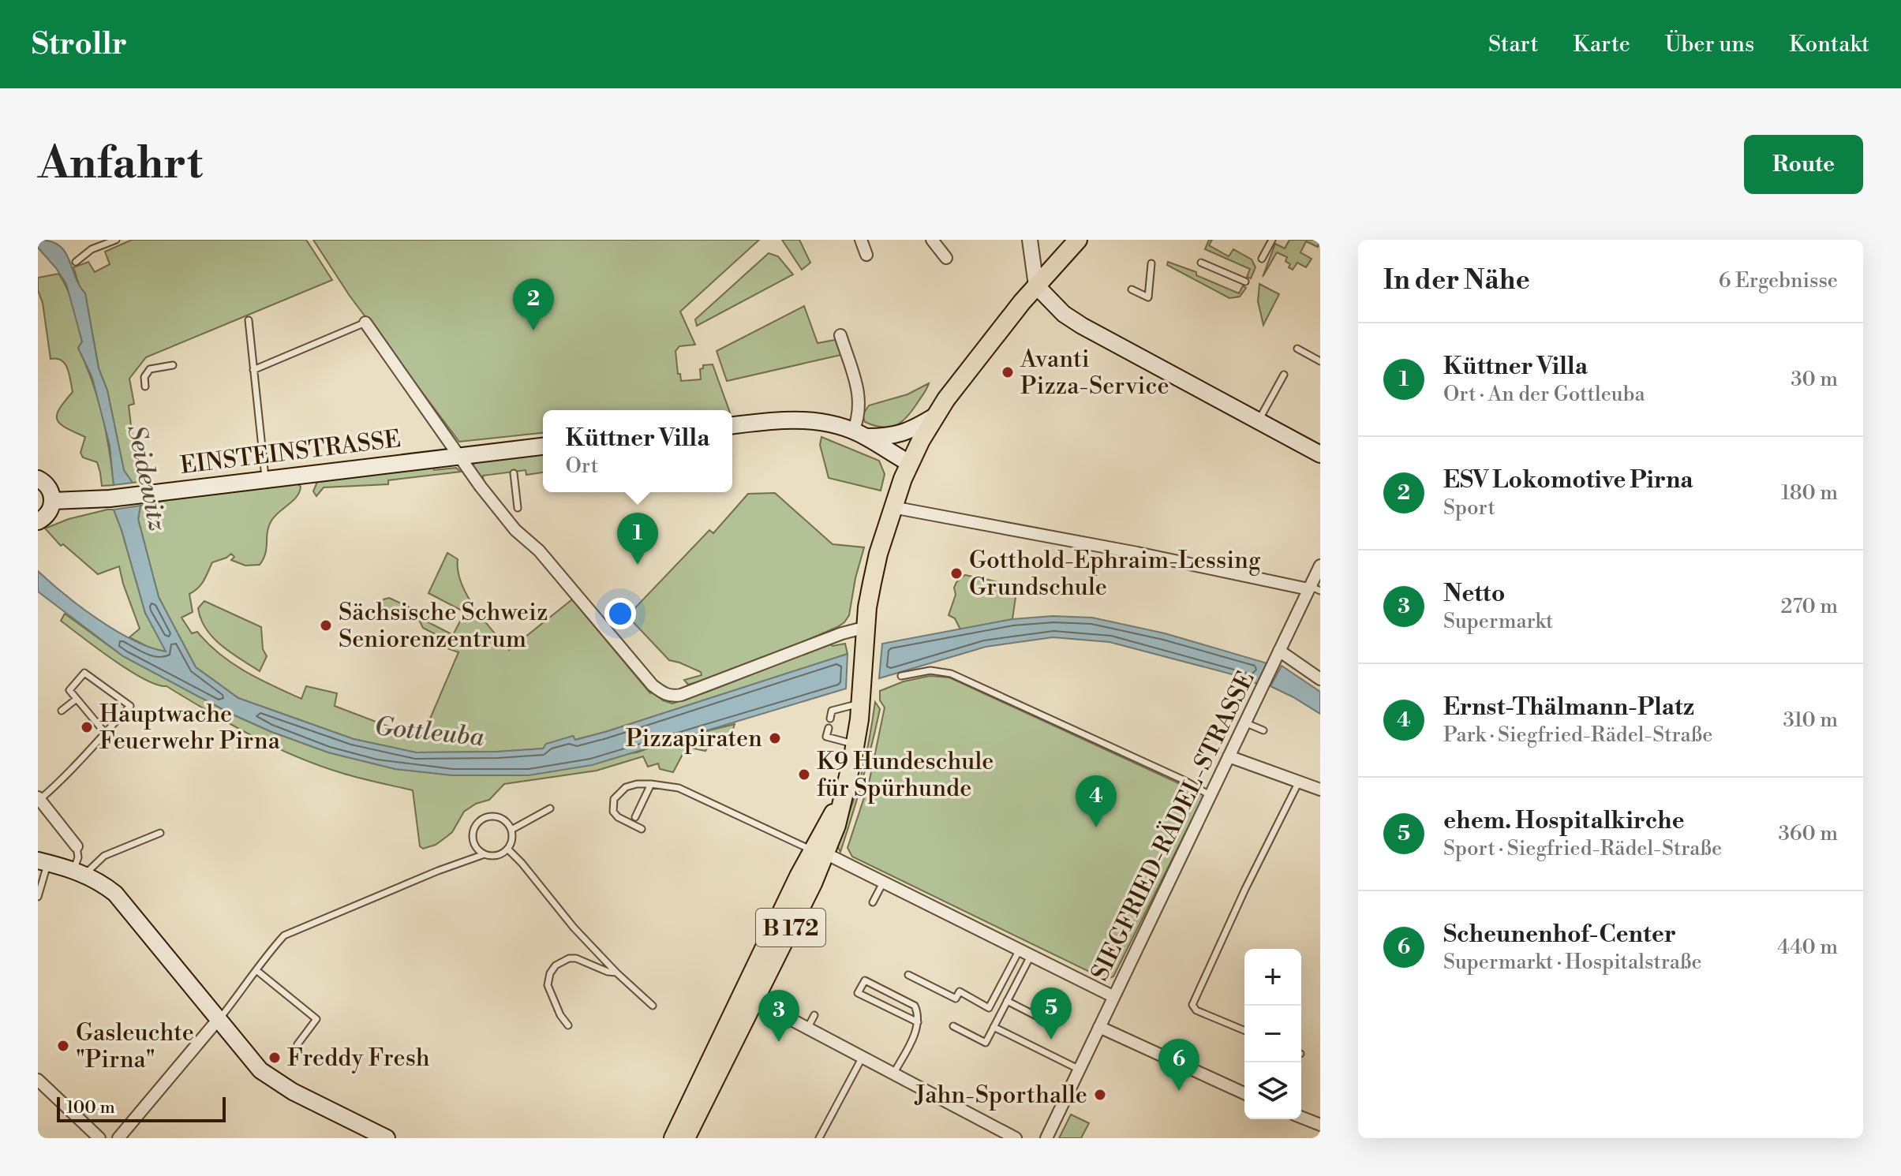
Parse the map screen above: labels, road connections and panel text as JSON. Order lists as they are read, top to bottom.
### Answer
{
  "streets": {
    "main road": ["EINSTEINSTRASSE", "B 172"],
    "street": ["SIEGFRIED-RÄDEL-STRASSE"]
  },
  "water": ["Seidewitz", "Gottleuba"],
  "places": [
    "Avanti Pizza-Service",
    "Gotthold-Ephraim-Lessing Grundschule",
    "Sächsische Schweiz Seniorenzentrum",
    "Hauptwache Feuerwehr Pirna",
    "Pizzapiraten",
    "K9 Hundeschule für Spürhunde",
    "Gasleuchte \"Pirna\"",
    "Freddy Fresh",
    "Jahn-Sporthalle"
  ],
  "scale_bar": "100 m",
  "page": {
    "header": "Strollr",
    "nav": [
      "Start",
      "Karte",
      "Über uns",
      "Kontakt"
    ],
    "buttons": "Route",
    "title": "Anfahrt",
    "heading": ["In der Nähe", "6 Ergebnisse"],
    "pins": [
      "2",
      "1",
      "4",
      "5",
      "3",
      "6"
    ],
    "list": [
      {
        "mark": "1",
        "name": "Küttner Villa",
        "note": "Ort · An der Gottleuba",
        "value": "30 m"
      },
      {
        "mark": "2",
        "name": "ESV Lokomotive Pirna",
        "note": "Sport",
        "value": "180 m"
      },
      {
        "mark": "3",
        "name": "Netto",
        "note": "Supermarkt",
        "value": "270 m"
      },
      {
        "mark": "4",
        "name": "Ernst-Thälmann-Platz",
        "note": "Park · Siegfried-Rädel-Straße",
        "value": "310 m"
      },
      {
        "mark": "5",
        "name": "ehem. Hospitalkirche",
        "note": "Sport · Siegfried-Rädel-Straße",
        "value": "360 m"
      },
      {
        "mark": "6",
        "name": "Scheunenhof-Center",
        "note": "Supermarkt · Hospitalstraße",
        "value": "440 m"
      }
    ],
    "popup": ["Küttner Villa", "Ort"],
    "map_buttons": ["+", "−"],
    "scale": "100 m"
  }
}
